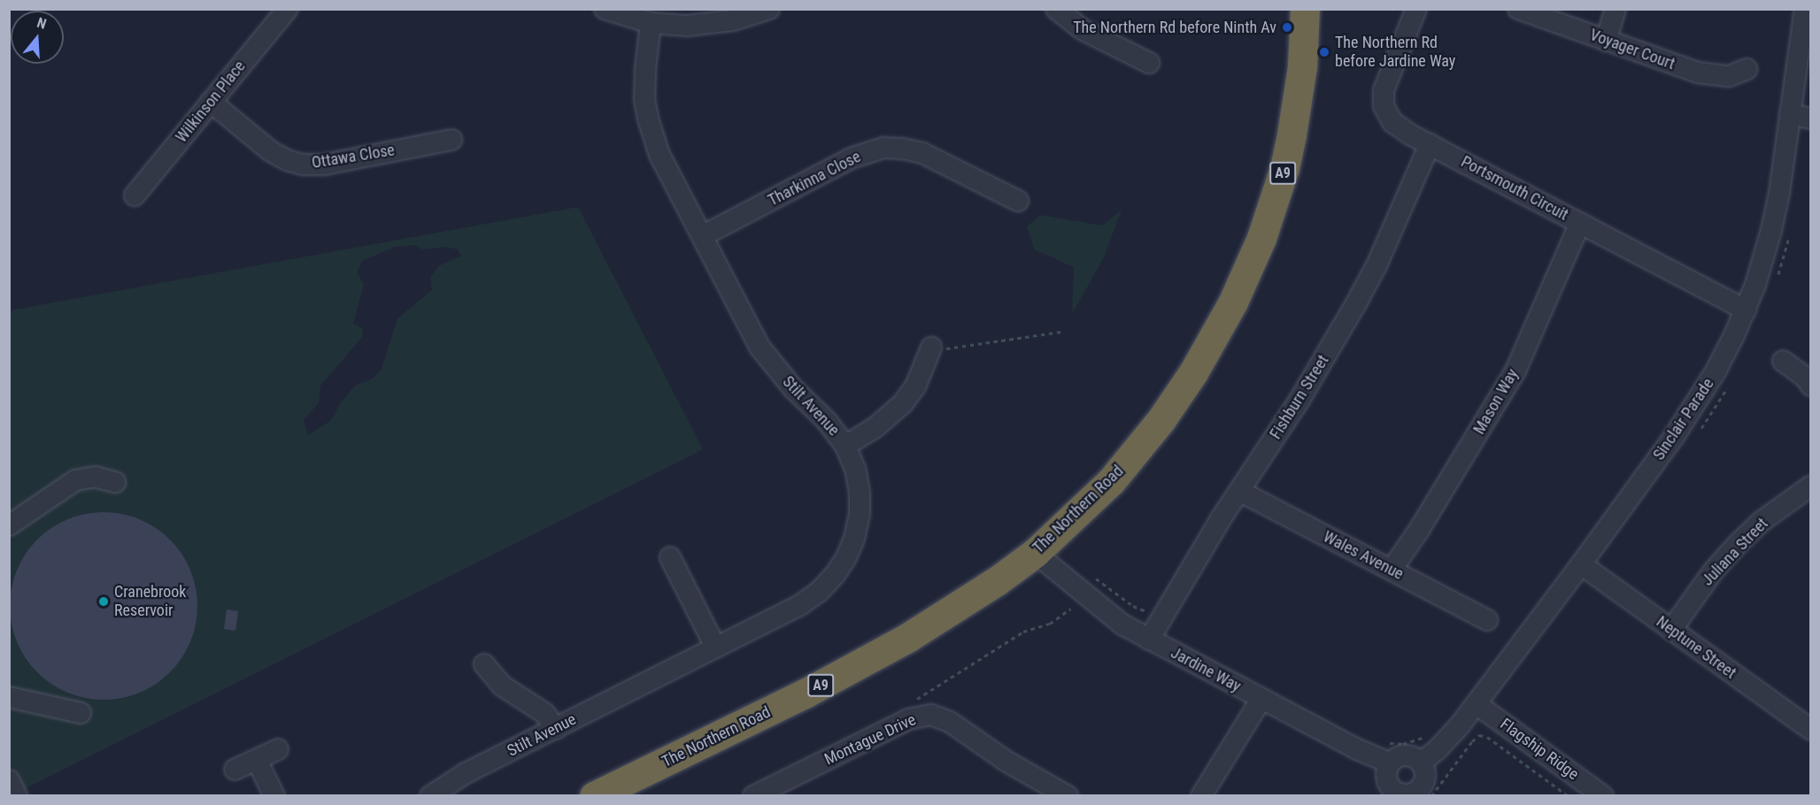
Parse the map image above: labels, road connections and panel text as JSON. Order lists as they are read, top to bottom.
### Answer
{
  "streets": {
    "highway": ["A9", "The Northern Road"],
    "street": [
      "Voyager Court",
      "Wilkinson Place",
      "Ottawa Close",
      "Tharkinna Close",
      "Portsmouth Circuit",
      "Fishburn Street",
      "Mason Way",
      "Stilt Avenue",
      "Sinclair Parade",
      "Juliana Street",
      "Wales Avenue",
      "Neptune Street",
      "Jardine Way",
      "Montague Drive",
      "Flagship Ridge"
    ]
  },
  "crossings": [
    ["Wilkinson Place", "Ottawa Close"],
    ["Tharkinna Close", "Stilt Avenue"],
    ["Portsmouth Circuit", "Fishburn Street"],
    ["Portsmouth Circuit", "Mason Way"],
    ["Portsmouth Circuit", "Sinclair Parade"],
    ["Fishburn Street", "Wales Avenue"],
    ["Fishburn Street", "Jardine Way"],
    ["Mason Way", "Wales Avenue"],
    ["Sinclair Parade", "Neptune Street"],
    ["Sinclair Parade", "Jardine Way"],
    ["Sinclair Parade", "Flagship Ridge"],
    ["The Northern Road", "Jardine Way"],
    ["Juliana Street", "Neptune Street"]
  ],
  "places": ["The Northern Rd before Ninth Av", "The Northern Rd before Jardine Way", "Cranebrook Reservoir"],
  "north": "top"
}
